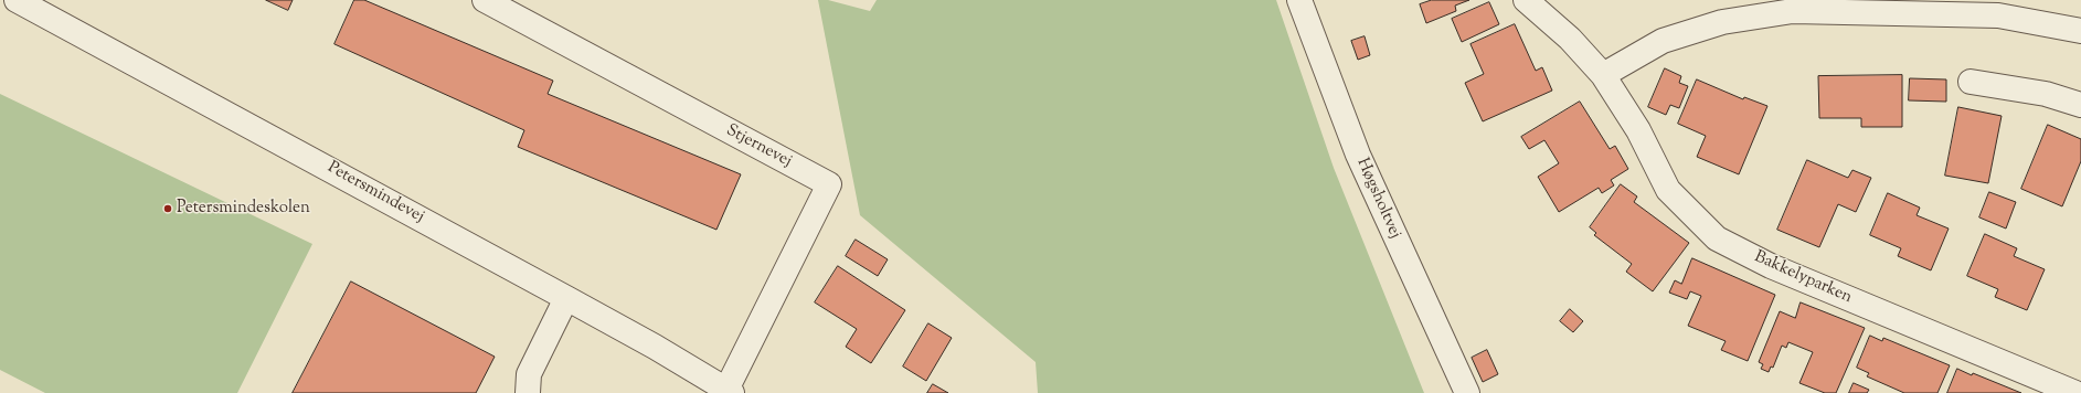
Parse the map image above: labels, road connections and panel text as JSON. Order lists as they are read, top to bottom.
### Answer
{
  "streets": {
    "street": [
      "Stjernevej",
      "Petersmindevej",
      "Høgsholtvej",
      "Bakkelyparken"
    ]
  },
  "crossings": [
    ["Stjernevej", "Petersmindevej"]
  ],
  "places": ["Petersmindeskolen"]
}
